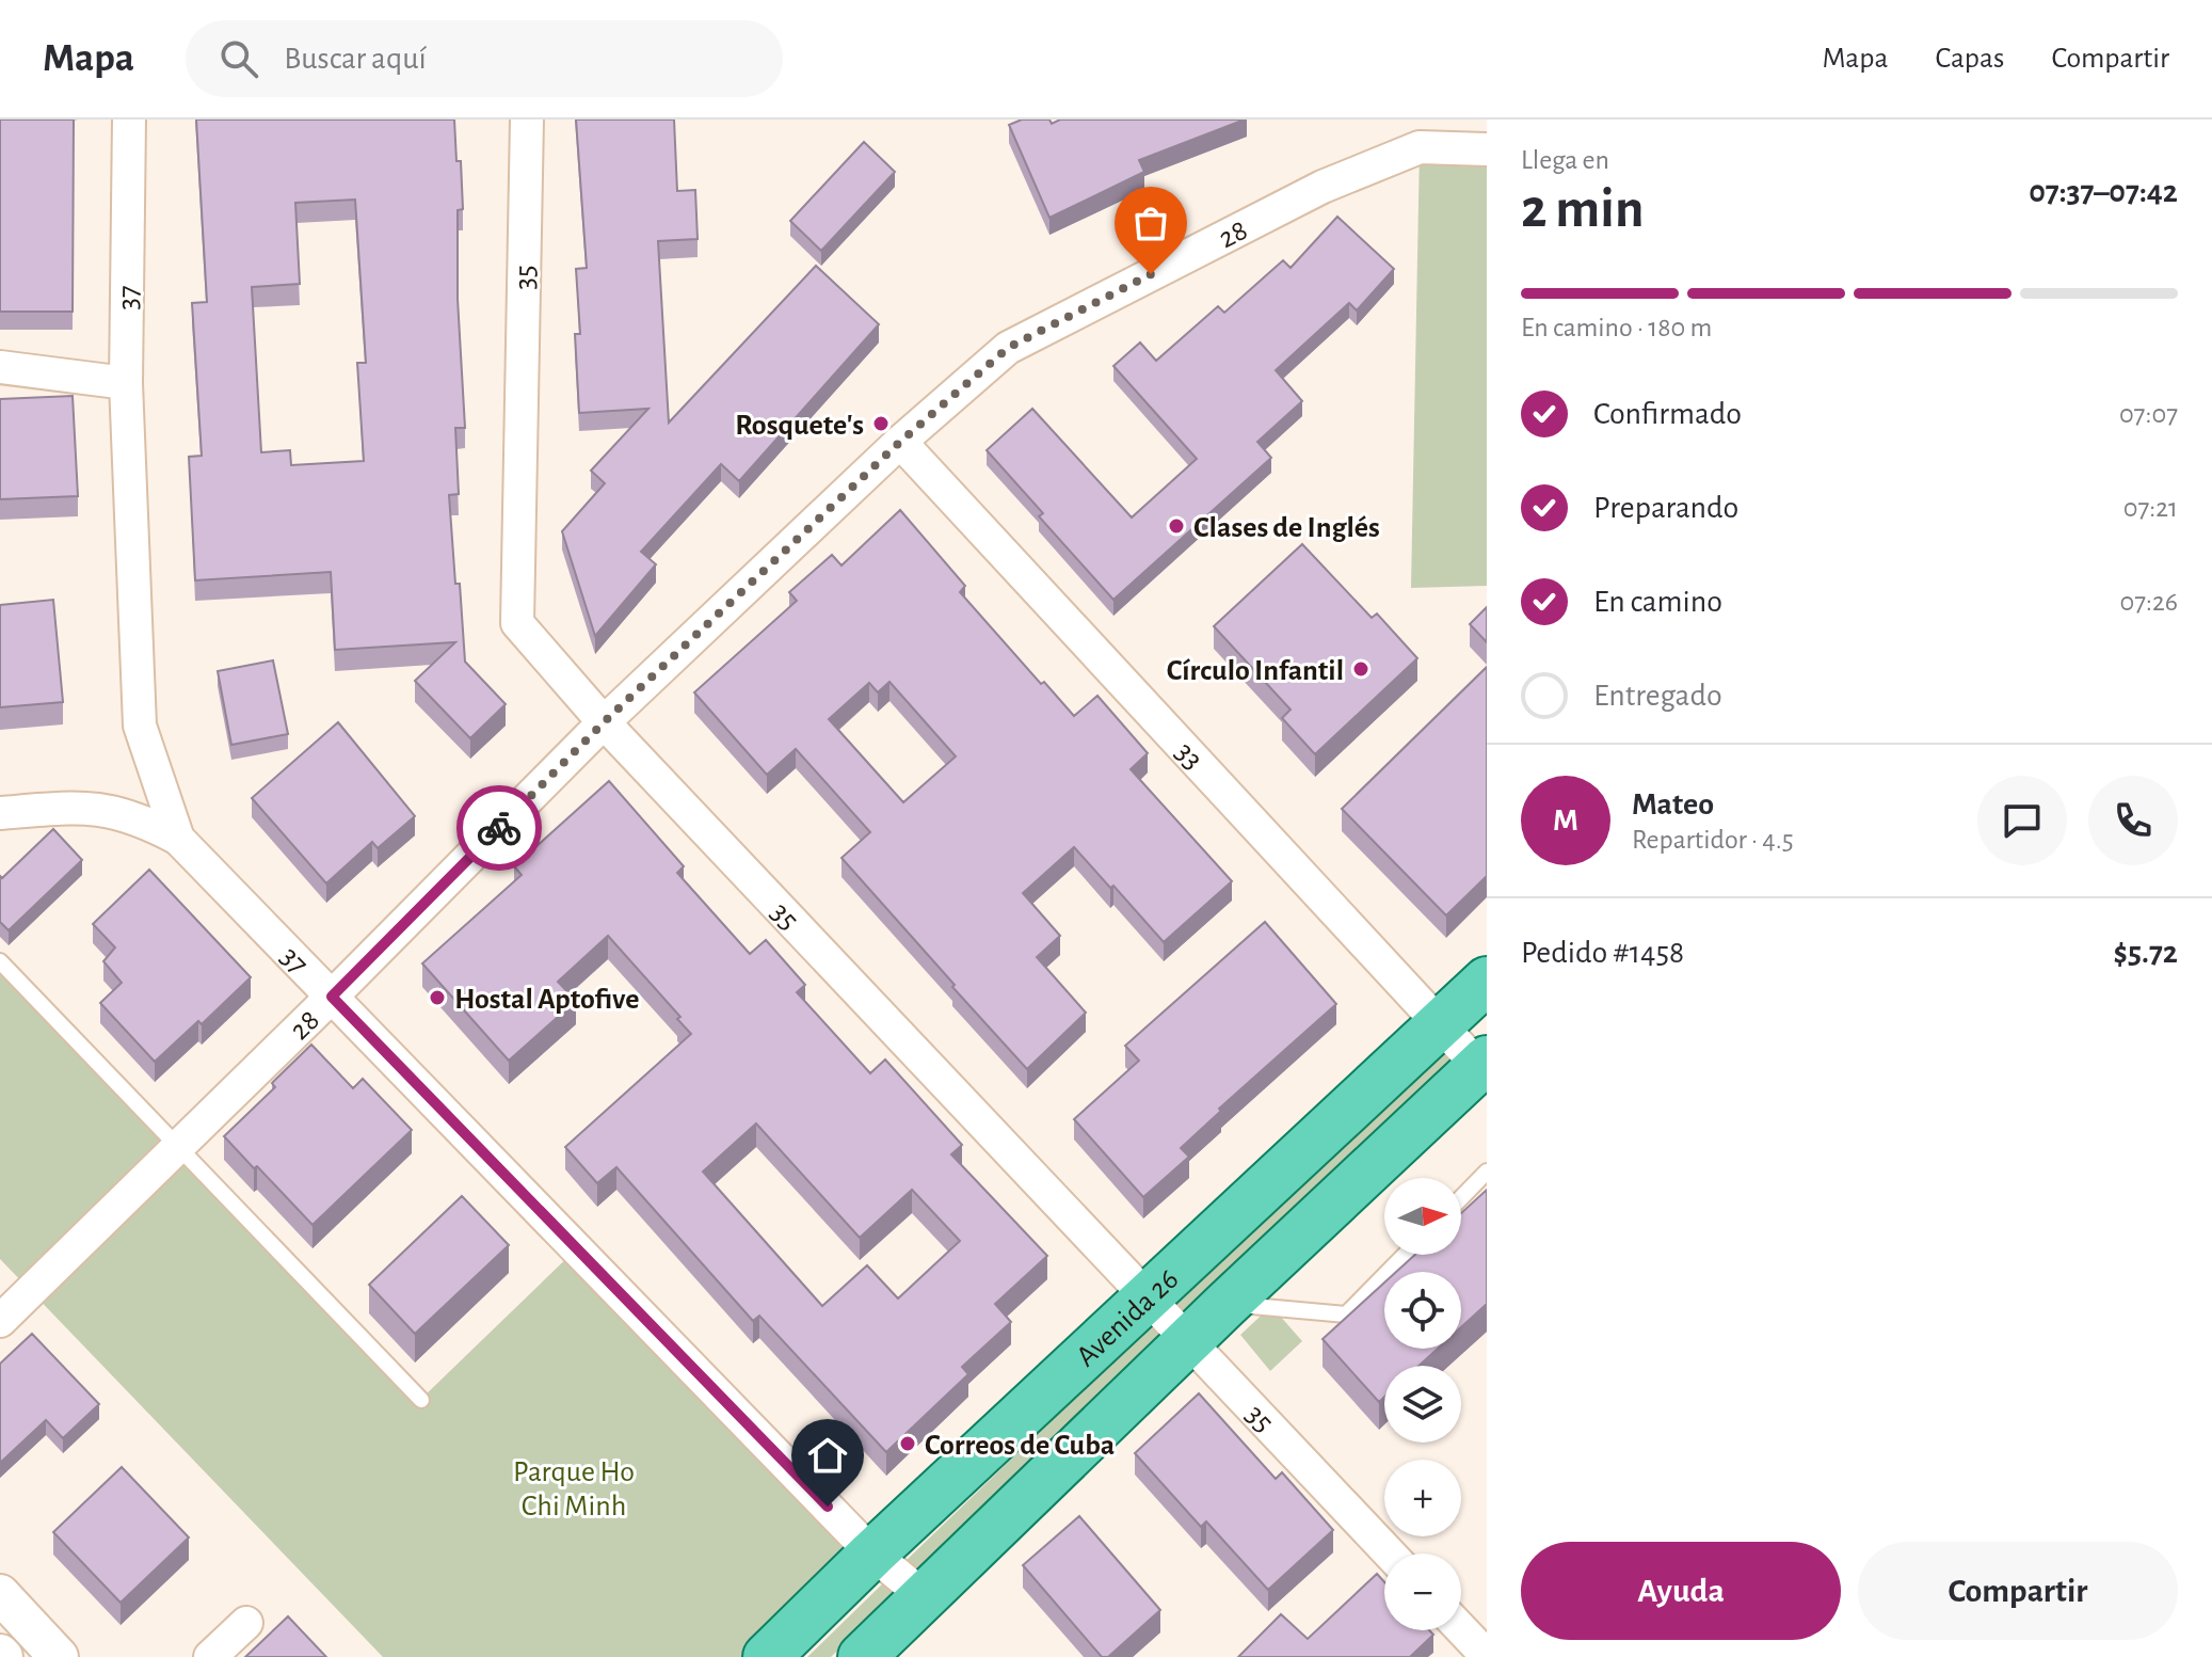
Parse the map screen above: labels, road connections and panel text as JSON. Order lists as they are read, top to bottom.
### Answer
{
  "streets": {
    "main road": ["Avenida 26"],
    "street": [
      "28",
      "35",
      "37",
      "33"
    ]
  },
  "crossings": [
    ["28", "35"],
    ["28", "37"],
    ["28", "33"],
    ["35", "Avenida 26"],
    ["37", "Avenida 26"],
    ["33", "Avenida 26"]
  ],
  "parks": ["Parque Ho Chi Minh"],
  "places": [
    "Rosquete's",
    "Clases de Inglés",
    "Círculo Infantil",
    "Hostal Aptofive",
    "Correos de Cuba"
  ],
  "north": "right",
  "page": {
    "header": "Mapa",
    "search": "Buscar aquí",
    "nav": ["Mapa", "Capas", "Compartir"],
    "heading": ["2 min", "Llega en", "07:37–07:42"],
    "panel": [
      "Mateo",
      "Repartidor · 4.5",
      "Pedido #1458",
      "$5.72"
    ],
    "bar": "En camino · 180 m",
    "list": [
      ["Confirmado", "07:07"],
      ["Preparando", "07:21"],
      ["En camino", "07:26"],
      "Entregado"
    ],
    "round": "M",
    "map_buttons": ["+", "−"],
    "buttons": ["Ayuda", "Compartir"]
  }
}
